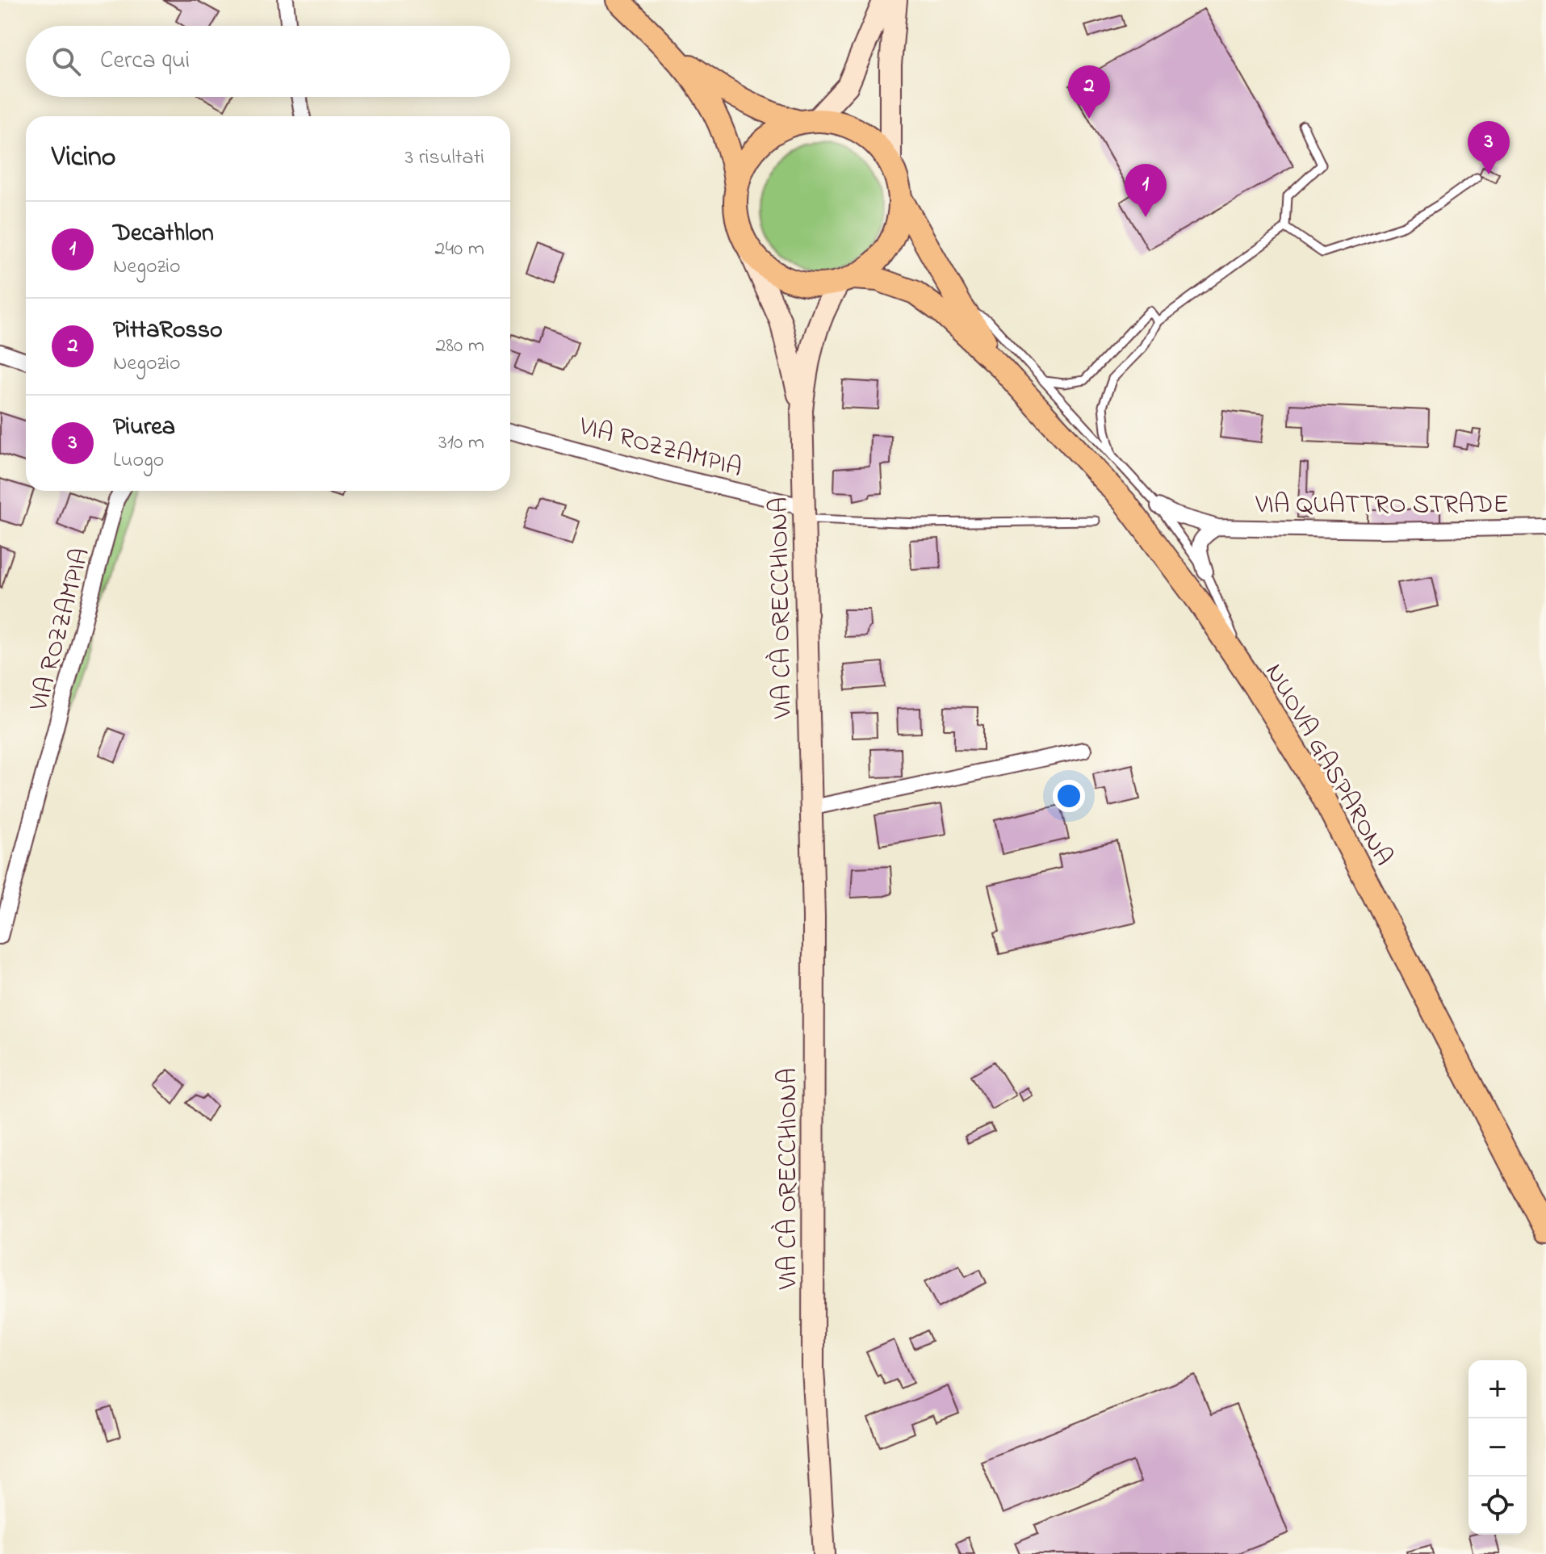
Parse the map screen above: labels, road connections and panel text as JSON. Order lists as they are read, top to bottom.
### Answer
{
  "streets": {
    "main road": ["VIA CÀ ORECCHIONA", "NUOVA GASPARONA"],
    "street": ["VIA ROZZAMPIA", "VIA QUATTRO STRADE"]
  },
  "crossings": [
    ["VIA ROZZAMPIA", "VIA CÀ ORECCHIONA"],
    ["VIA CÀ ORECCHIONA", "NUOVA GASPARONA"]
  ],
  "page": {
    "search": "Cerca qui",
    "pins": ["2", "3", "1"],
    "heading": ["Vicino", "3 risultati"],
    "list": [
      {
        "mark": "1",
        "name": "Decathlon",
        "note": "Negozio",
        "value": "240 m"
      },
      {
        "mark": "2",
        "name": "PittaRosso",
        "note": "Negozio",
        "value": "280 m"
      },
      {
        "mark": "3",
        "name": "Piurea",
        "note": "Luogo",
        "value": "310 m"
      }
    ],
    "map_buttons": ["+", "−"]
  }
}
